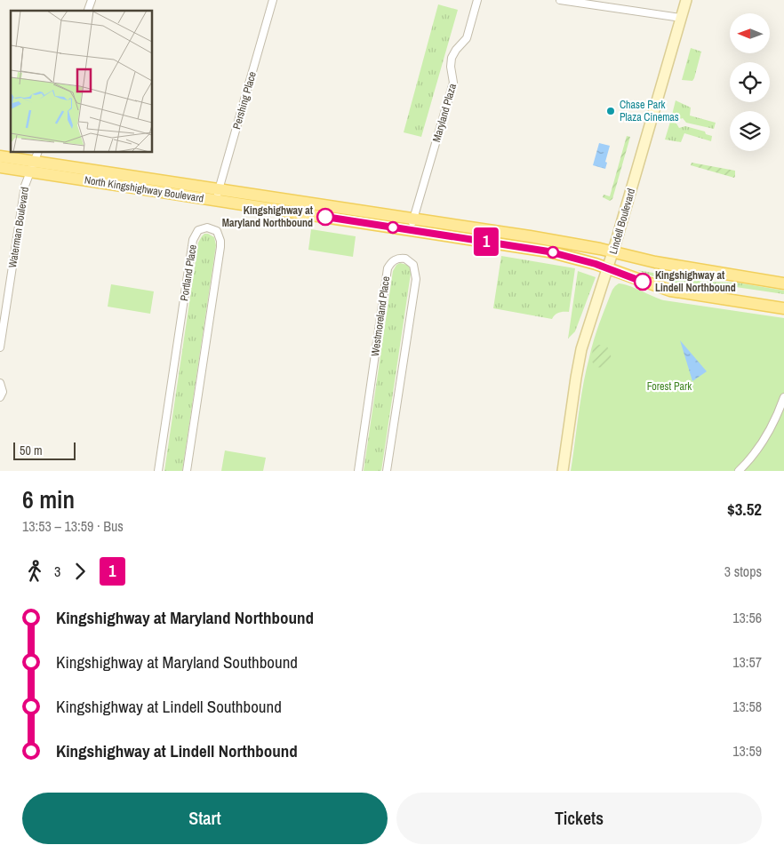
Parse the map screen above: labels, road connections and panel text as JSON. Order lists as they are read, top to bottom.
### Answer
{
  "streets": {
    "main road": ["North Kingshighway Boulevard", "Lindell Boulevard"],
    "street": [
      "Pershing Place",
      "Maryland Plaza",
      "Waterman Boulevard",
      "Portland Place",
      "Westmoreland Place"
    ]
  },
  "crossings": [
    ["Pershing Place", "North Kingshighway Boulevard"],
    ["Maryland Plaza", "North Kingshighway Boulevard"],
    ["North Kingshighway Boulevard", "Lindell Boulevard"],
    ["North Kingshighway Boulevard", "Waterman Boulevard"]
  ],
  "parks": ["Forest Park"],
  "places": ["Chase Park Plaza Cinemas", "Kingshighway at Maryland Northbound", "Kingshighway at Lindell Northbound"],
  "lines": ["bus line 1"],
  "scale_bar": "50 m",
  "north": "left",
  "page": {
    "on_map": "1",
    "scale": "50 m",
    "heading": ["6 min", "13:53 – 13:59 · Bus", "$3.52"],
    "legs": ["3", "1", "3 stops"],
    "list": [
      {
        "name": "Kingshighway at Maryland Northbound",
        "value": "13:56"
      },
      {
        "name": "Kingshighway at Maryland Southbound",
        "value": "13:57"
      },
      {
        "name": "Kingshighway at Lindell Southbound",
        "value": "13:58"
      },
      {
        "name": "Kingshighway at Lindell Northbound",
        "value": "13:59"
      }
    ],
    "buttons": ["Start", "Tickets"]
  }
}
